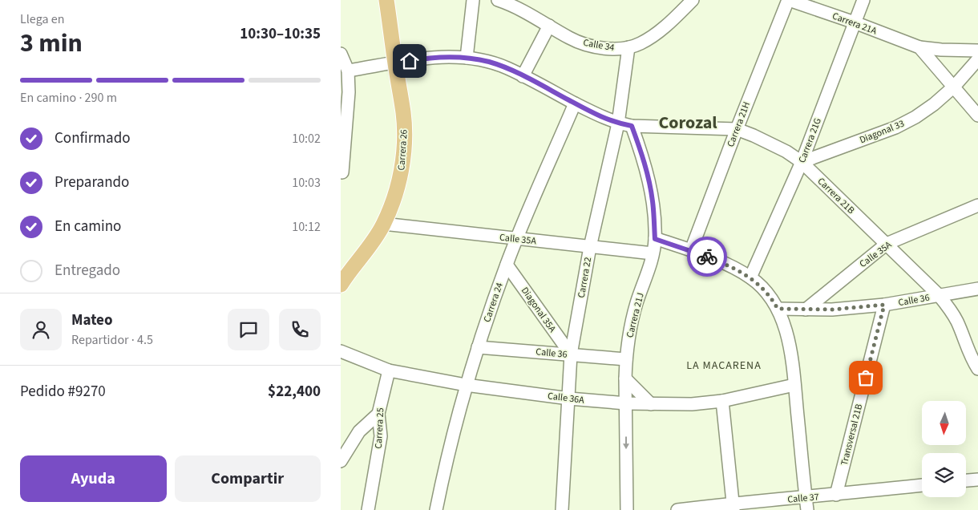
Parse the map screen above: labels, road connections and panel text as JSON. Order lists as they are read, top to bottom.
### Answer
{
  "streets": {
    "main road": ["Carrera 26"],
    "street": [
      "Carrera 21A",
      "Calle 34",
      "Carrera 21H",
      "Diagonal 33",
      "Carrera 21G",
      "Carrera 21B",
      "Calle 35A",
      "Carrera 22",
      "Calle 36",
      "Carrera 24",
      "Diagonal 35A",
      "Carrera 21J",
      "Calle 36A",
      "Carrera 25",
      "Transversal 21B",
      "Calle 37"
    ]
  },
  "crossings": [
    ["Carrera 21A", "Carrera 21H"],
    ["Carrera 21A", "Diagonal 33"],
    ["Carrera 21A", "Carrera 21G"],
    ["Calle 34", "Carrera 22"],
    ["Carrera 21H", "Carrera 21B"],
    ["Diagonal 33", "Carrera 21G"],
    ["Diagonal 33", "Carrera 21B"],
    ["Carrera 21G", "Carrera 21B"],
    ["Carrera 26", "Carrera 21B"],
    ["Carrera 26", "Calle 35A"],
    ["Carrera 21B", "Calle 35A"],
    ["Carrera 21B", "Carrera 22"],
    ["Carrera 21B", "Calle 36"],
    ["Carrera 21B", "Carrera 24"],
    ["Carrera 21B", "Carrera 21J"],
    ["Calle 35A", "Carrera 22"],
    ["Calle 35A", "Calle 36"],
    ["Calle 35A", "Carrera 24"],
    ["Calle 35A", "Carrera 21J"],
    ["Carrera 22", "Calle 36"],
    ["Carrera 22", "Diagonal 35A"],
    ["Carrera 22", "Calle 36A"],
    ["Calle 36", "Carrera 24"],
    ["Calle 36", "Diagonal 35A"],
    ["Calle 36", "Carrera 21J"],
    ["Calle 36", "Transversal 21B"],
    ["Carrera 24", "Diagonal 35A"],
    ["Carrera 24", "Calle 36A"],
    ["Carrera 21J", "Calle 36A"],
    ["Calle 36A", "Carrera 25"],
    ["Transversal 21B", "Calle 37"]
  ],
  "districts": ["Corozal", "LA MACARENA"],
  "north": "bottom",
  "page": {
    "heading": ["3 min", "Llega en", "10:30–10:35"],
    "panel": [
      "Mateo",
      "Repartidor · 4.5",
      "Pedido #9270",
      "$22,400"
    ],
    "bar": "En camino · 290 m",
    "list": [
      ["Confirmado", "10:02"],
      ["Preparando", "10:03"],
      ["En camino", "10:12"],
      "Entregado"
    ],
    "buttons": ["Ayuda", "Compartir"]
  }
}
